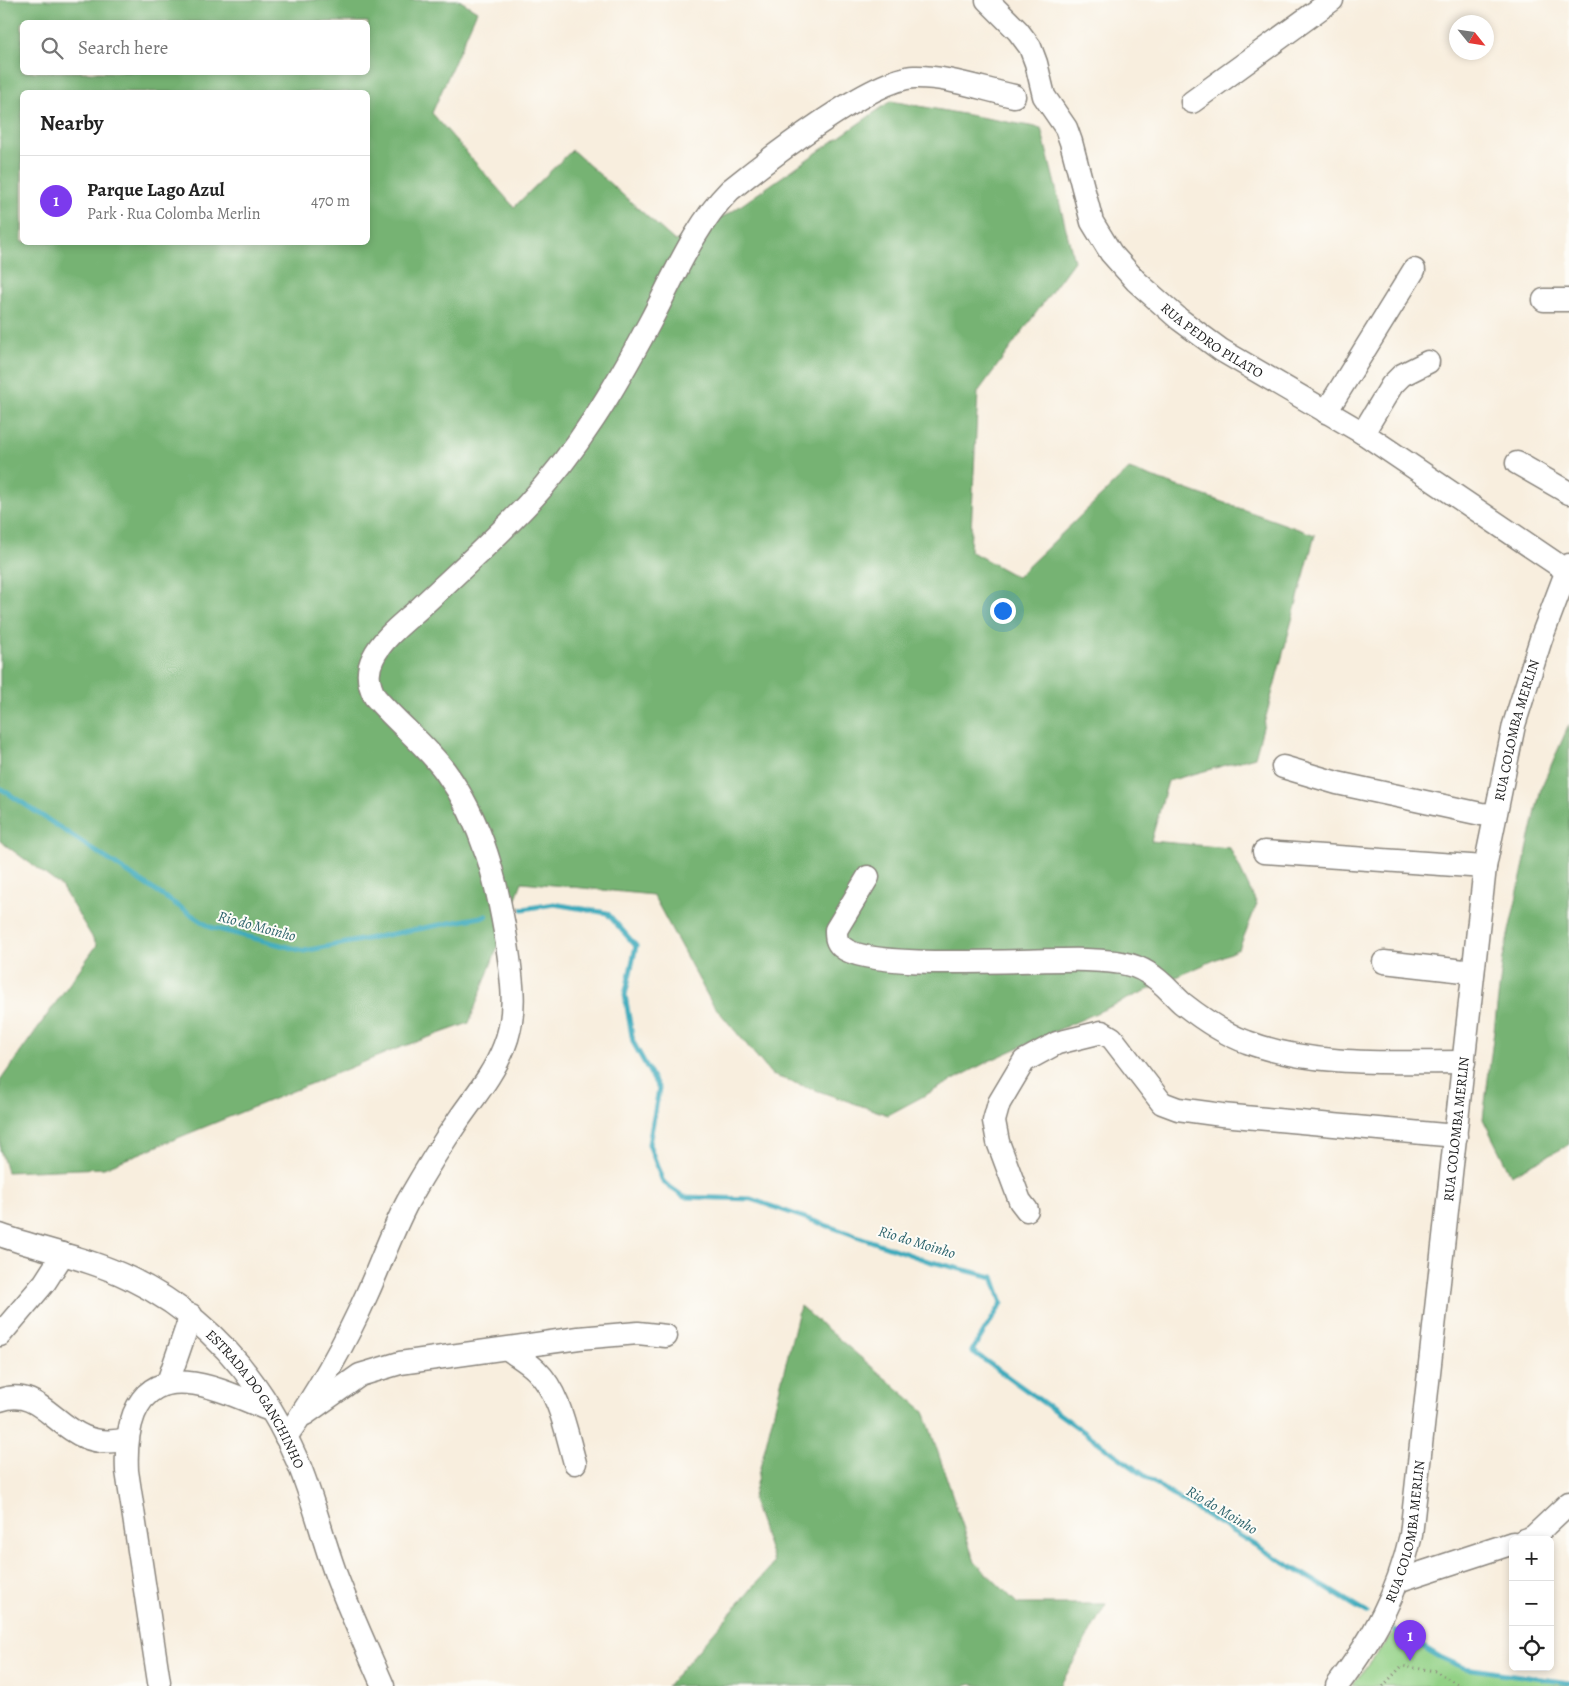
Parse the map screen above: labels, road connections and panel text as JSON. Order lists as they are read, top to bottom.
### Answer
{
  "streets": {
    "street": ["RUA PEDRO PILATO", "RUA COLOMBA MERLIN", "ESTRADA DO GANCHINHO"]
  },
  "crossings": [
    ["RUA PEDRO PILATO", "RUA COLOMBA MERLIN"]
  ],
  "water": ["Rio do Moinho"],
  "north": "bottom right",
  "page": {
    "search": "Search here",
    "heading": "Nearby",
    "list": [
      {
        "mark": "1",
        "name": "Parque Lago Azul",
        "note": "Park · Rua Colomba Merlin",
        "value": "470 m"
      }
    ],
    "map_buttons": ["+", "−"],
    "pins": "1"
  }
}
